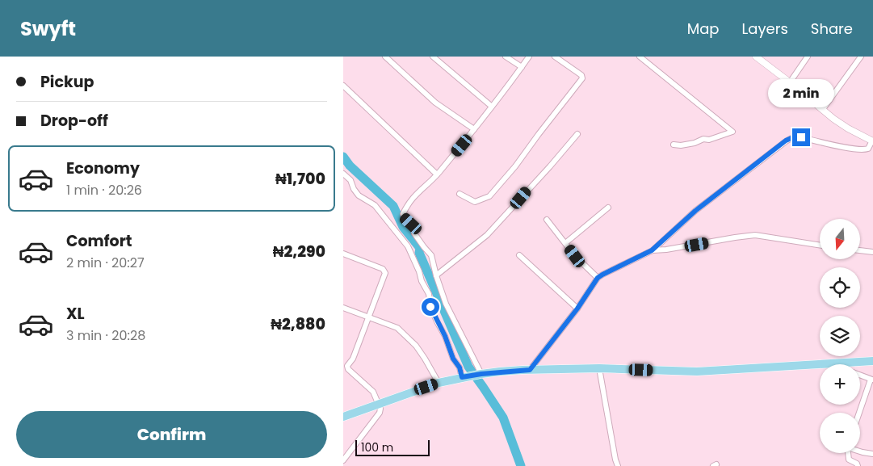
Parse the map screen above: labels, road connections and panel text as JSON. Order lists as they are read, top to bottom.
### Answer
{
  "scale_bar": "100 m",
  "north": "bottom",
  "page": {
    "header": "Swyft",
    "nav": ["Map", "Layers", "Share"],
    "banner": ["Pickup", "Drop-off"],
    "bubble": "2 min",
    "list": [
      {
        "name": "Economy",
        "note": "1 min · 20:26",
        "value": "₦1,700"
      },
      {
        "name": "Comfort",
        "note": "2 min · 20:27",
        "value": "₦2,290"
      },
      {
        "name": "XL",
        "note": "3 min · 20:28",
        "value": "₦2,880"
      }
    ],
    "map_buttons": ["+", "−"],
    "buttons": "Confirm",
    "scale": "100 m"
  }
}
